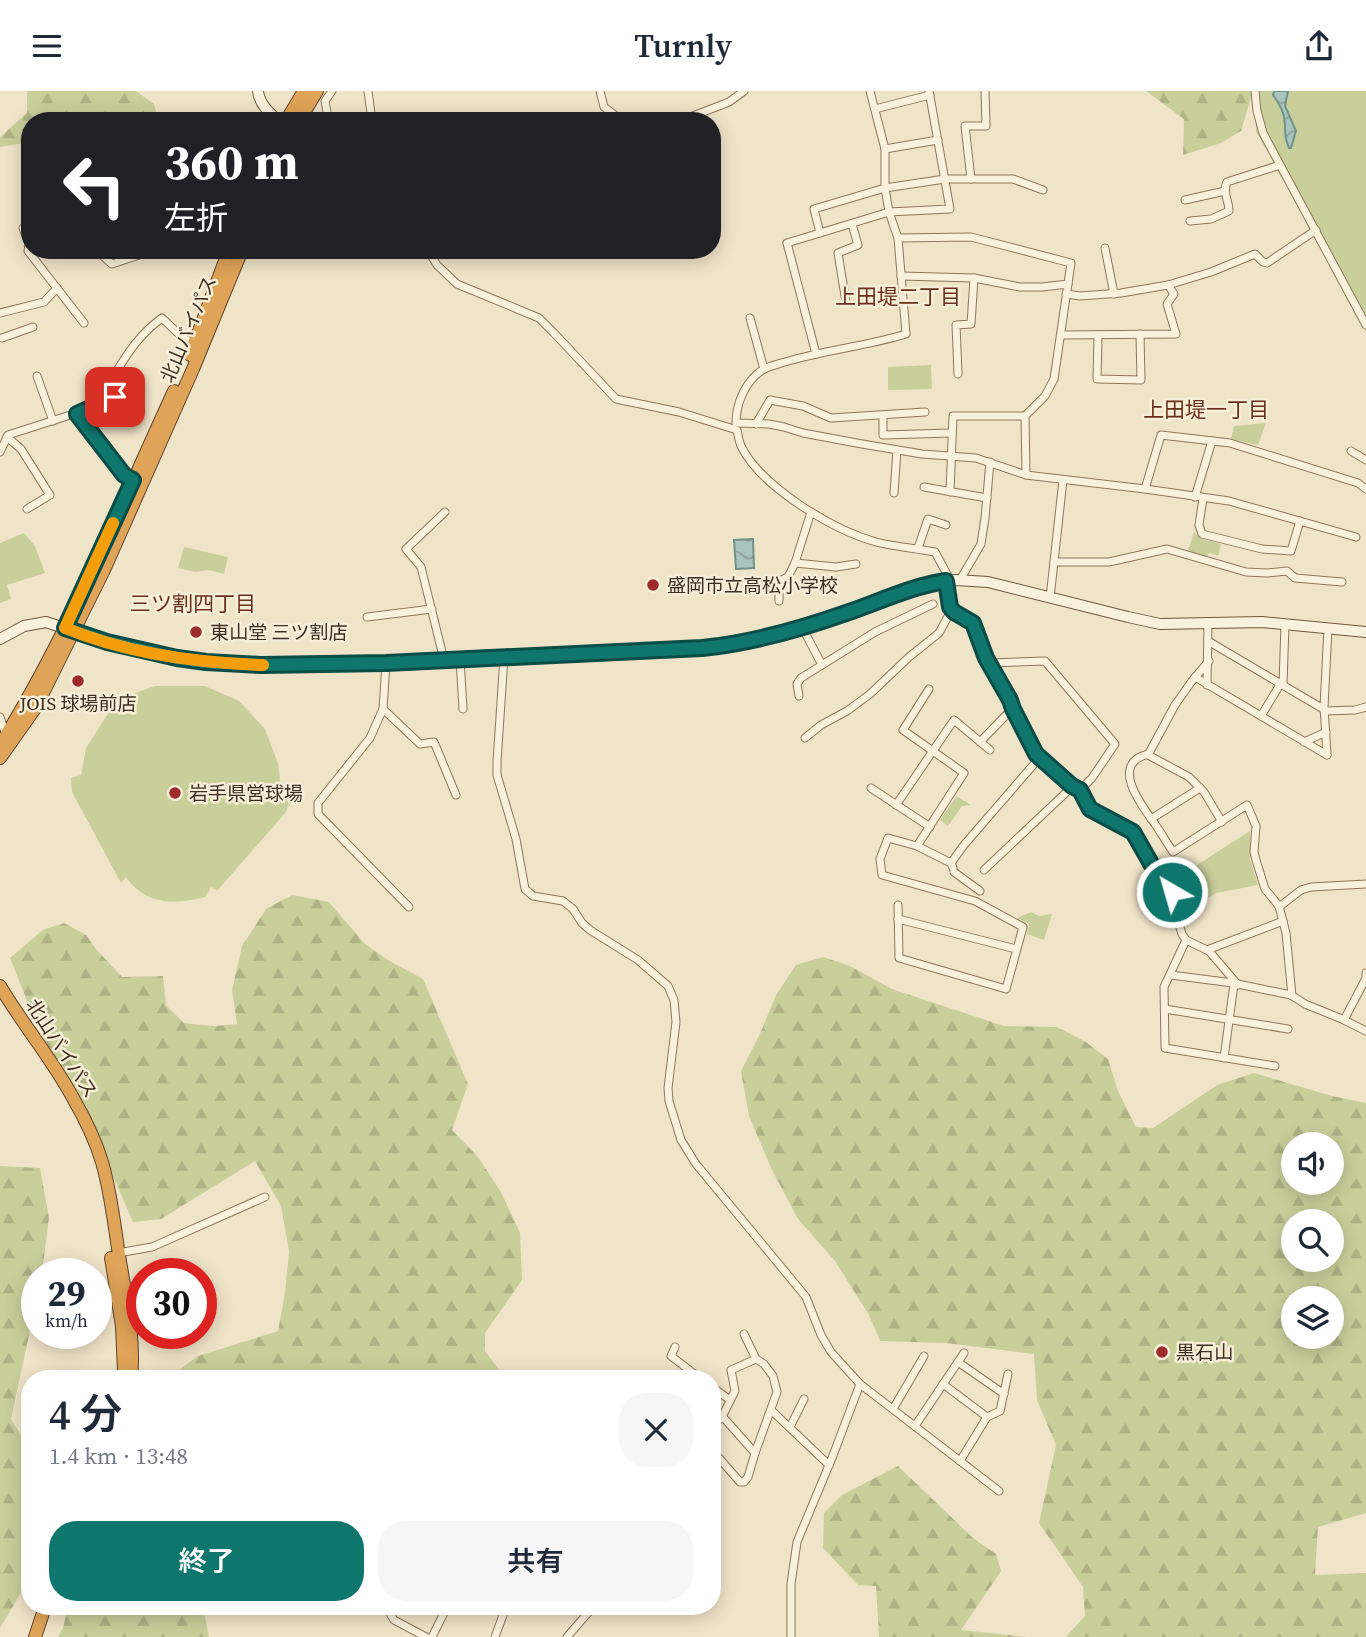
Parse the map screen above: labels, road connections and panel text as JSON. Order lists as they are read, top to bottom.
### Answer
{
  "streets": {
    "highway": ["北山バイパス"]
  },
  "districts": ["上田堤二丁目", "上田堤一丁目", "三ツ割四丁目"],
  "places": [
    "盛岡市立高松小学校",
    "東山堂 三ツ割店",
    "JOIS 球場前店",
    "岩手県営球場",
    "黒石山"
  ],
  "page": {
    "header": "Turnly",
    "turn": ["360 m", "左折"],
    "speed": "29 km/h",
    "limit": "30",
    "heading": ["4 分", "1.4 km · 13:48"],
    "buttons": ["終了", "共有"]
  }
}
